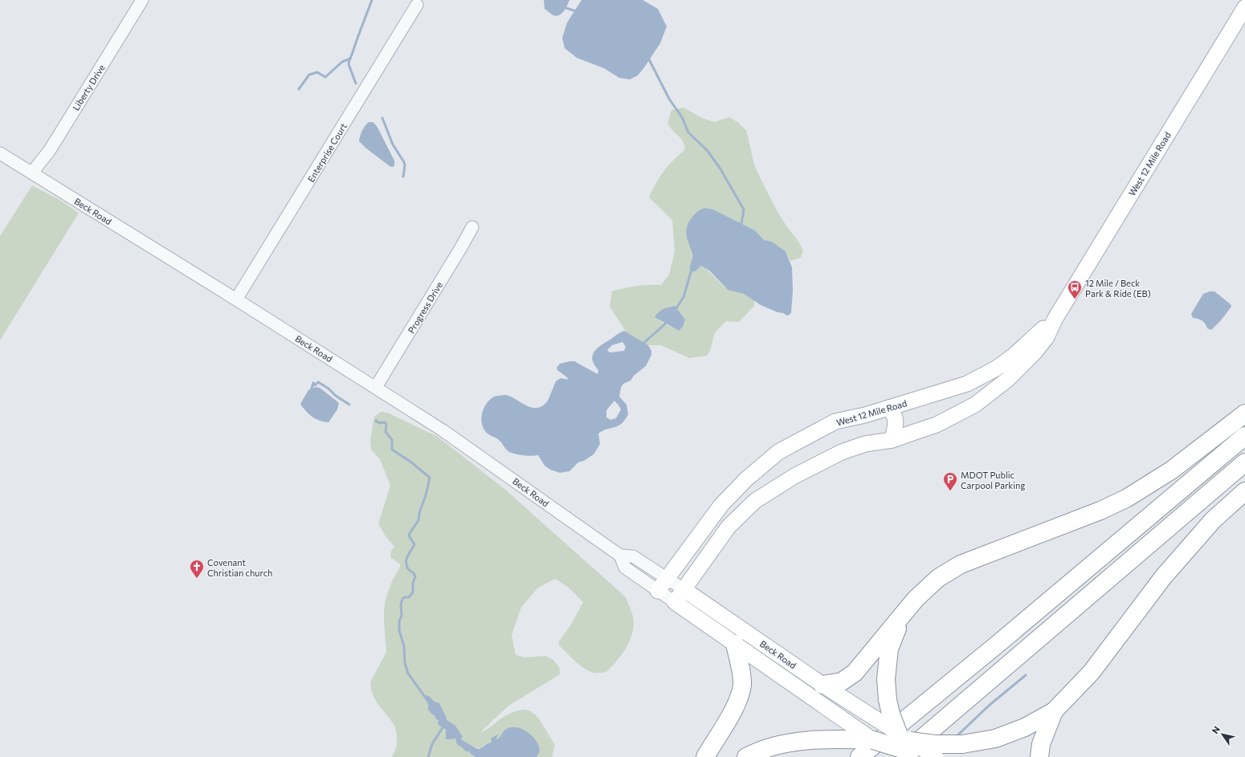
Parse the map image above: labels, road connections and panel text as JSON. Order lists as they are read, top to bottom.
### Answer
{
  "streets": {
    "main road": ["West 12 Mile Road", "Beck Road"],
    "street": ["Liberty Drive", "Enterprise Court", "Progress Drive"]
  },
  "crossings": [
    ["Liberty Drive", "Beck Road"],
    ["Enterprise Court", "Beck Road"],
    ["West 12 Mile Road", "Beck Road"],
    ["Beck Road", "Progress Drive"]
  ],
  "places": {
    "bus stop": ["12 Mile / Beck Park & Ride (EB)"],
    "parking": ["MDOT Public Carpool Parking"],
    "church": ["Covenant Christian church"]
  },
  "north": "top left"
}
